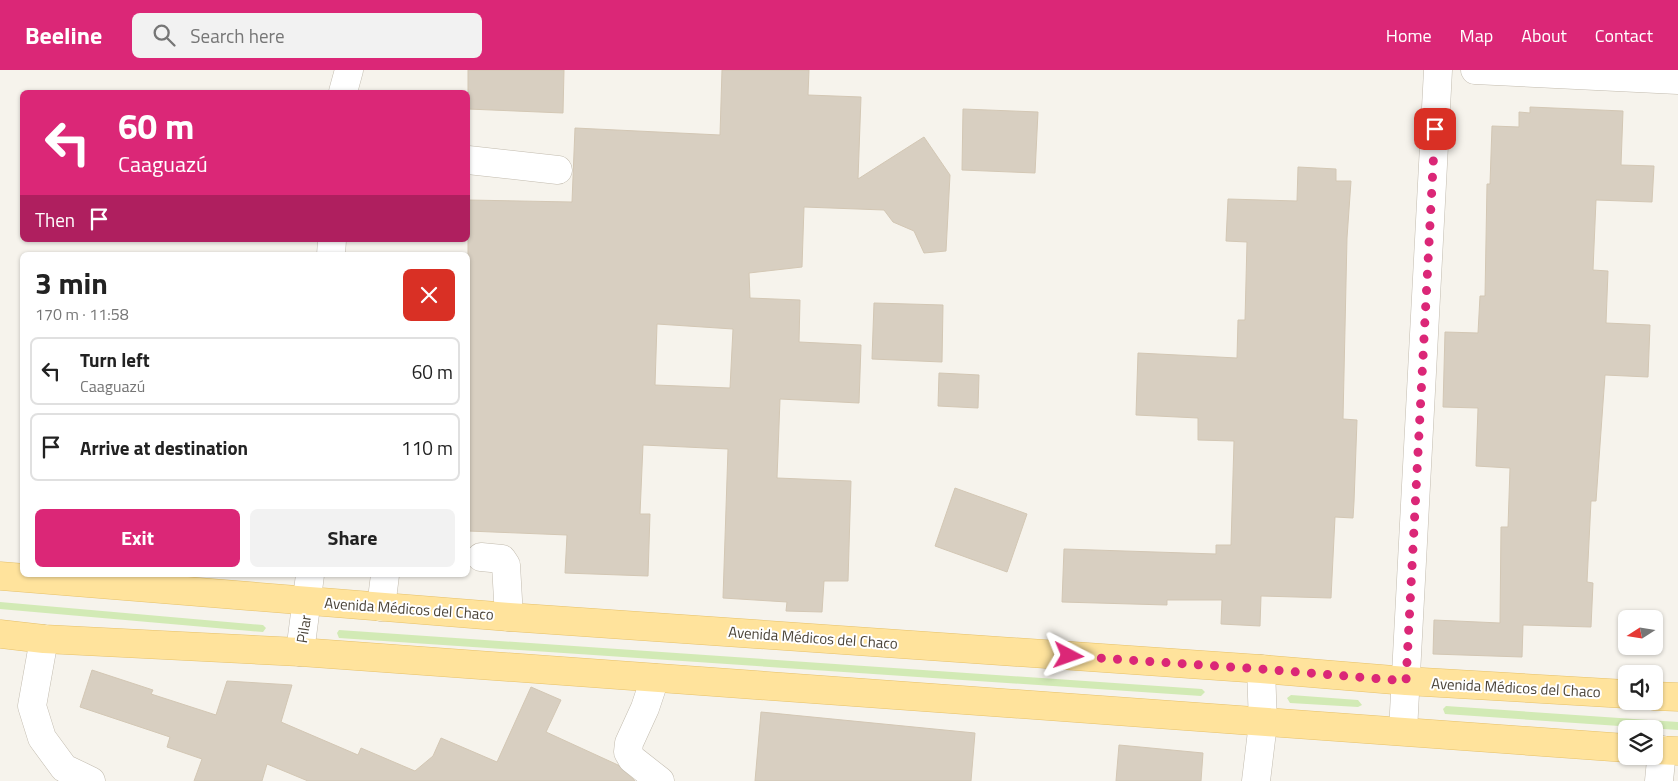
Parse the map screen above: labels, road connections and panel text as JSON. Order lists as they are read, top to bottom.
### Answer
{
  "streets": {
    "main road": ["Avenida Médicos del Chaco"],
    "street": ["Pilar"]
  },
  "crossings": [
    ["Avenida Médicos del Chaco", "Pilar"]
  ],
  "north": "left",
  "page": {
    "header": "Beeline",
    "search": "Search here",
    "nav": [
      "Home",
      "Map",
      "About",
      "Contact"
    ],
    "turn": ["60 m", "Caaguazú"],
    "then": "Then",
    "heading": ["3 min", "170 m · 11:58"],
    "list": [
      {
        "name": "Turn left",
        "note": "Caaguazú",
        "value": "60 m"
      },
      {
        "name": "Arrive at destination",
        "value": "110 m"
      }
    ],
    "buttons": ["Exit", "Share"]
  }
}
